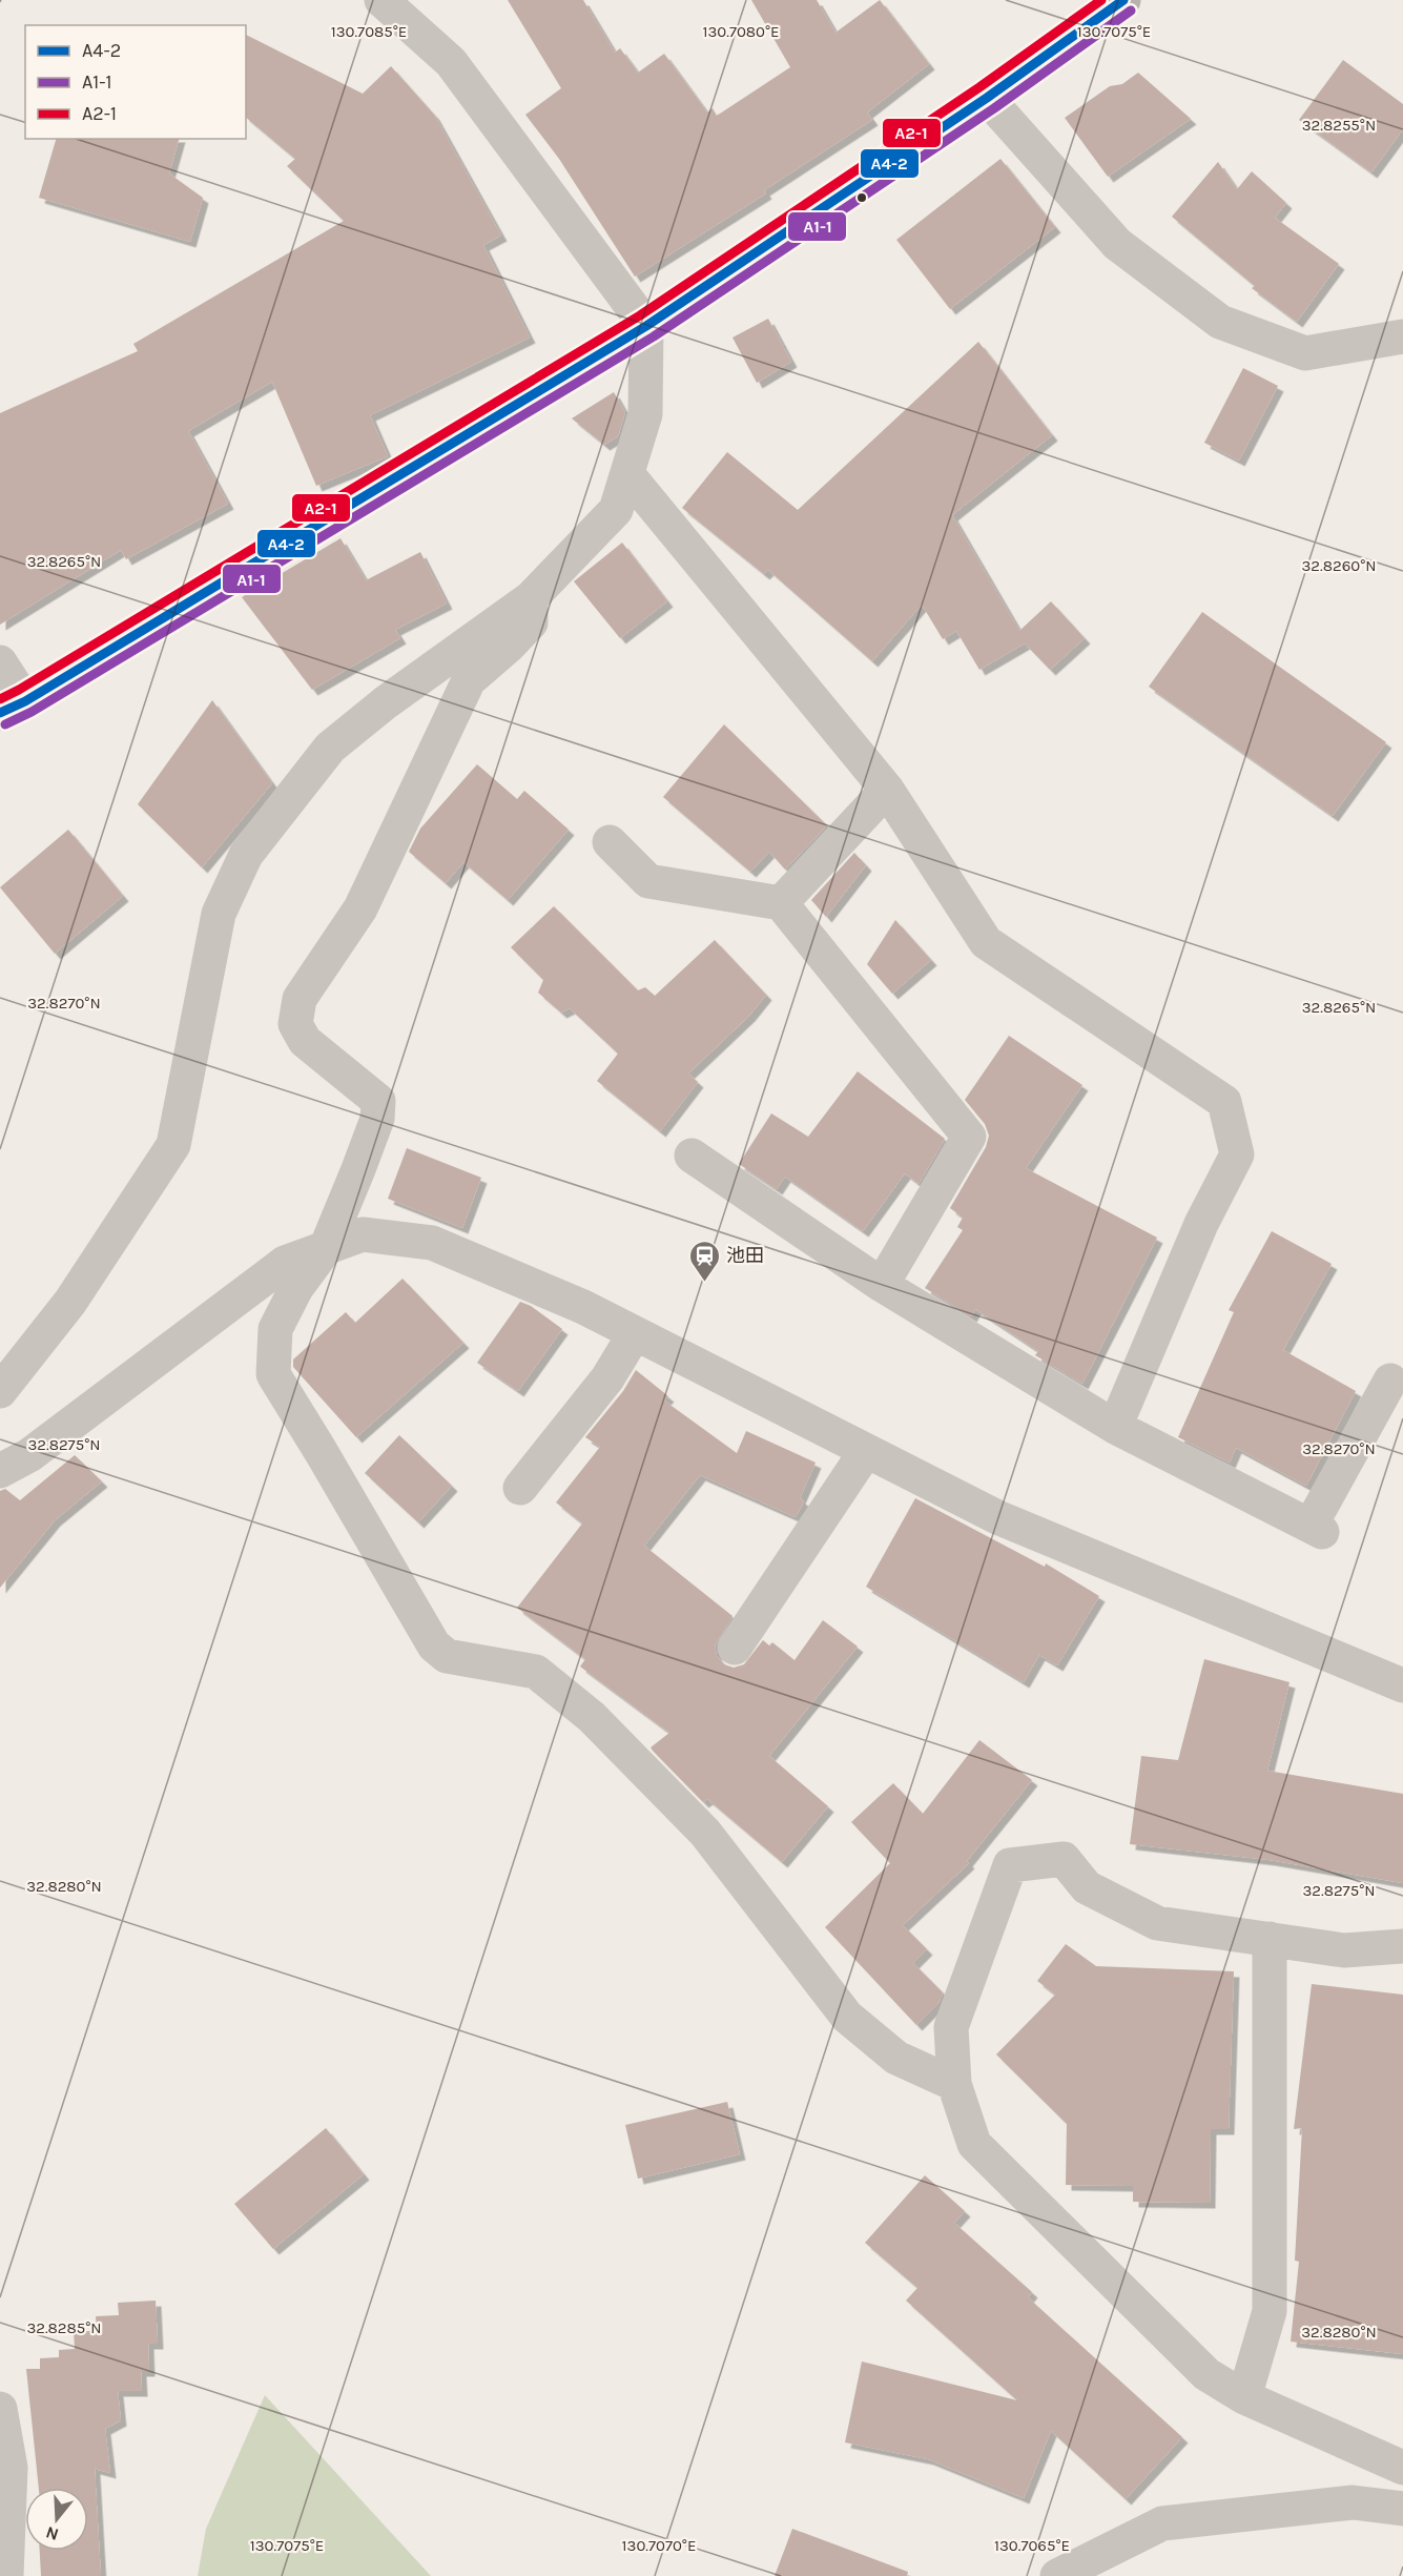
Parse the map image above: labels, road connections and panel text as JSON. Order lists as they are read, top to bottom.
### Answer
{
  "places": {
    "station": ["池田"]
  },
  "lines": ["transit line A4-2", "transit line A2-1", "transit line A1-1"],
  "legend": ["A4-2", "A1-1", "A2-1"],
  "north": "bottom",
  "coordinates": [
    "130.7085°E",
    "130.7080°E",
    "130.7075°E",
    "32.8255°N",
    "32.8265°N",
    "32.8260°N",
    "32.8270°N",
    "32.8275°N",
    "32.8280°N",
    "32.8285°N",
    "130.7070°E",
    "130.7065°E"
  ]
}
